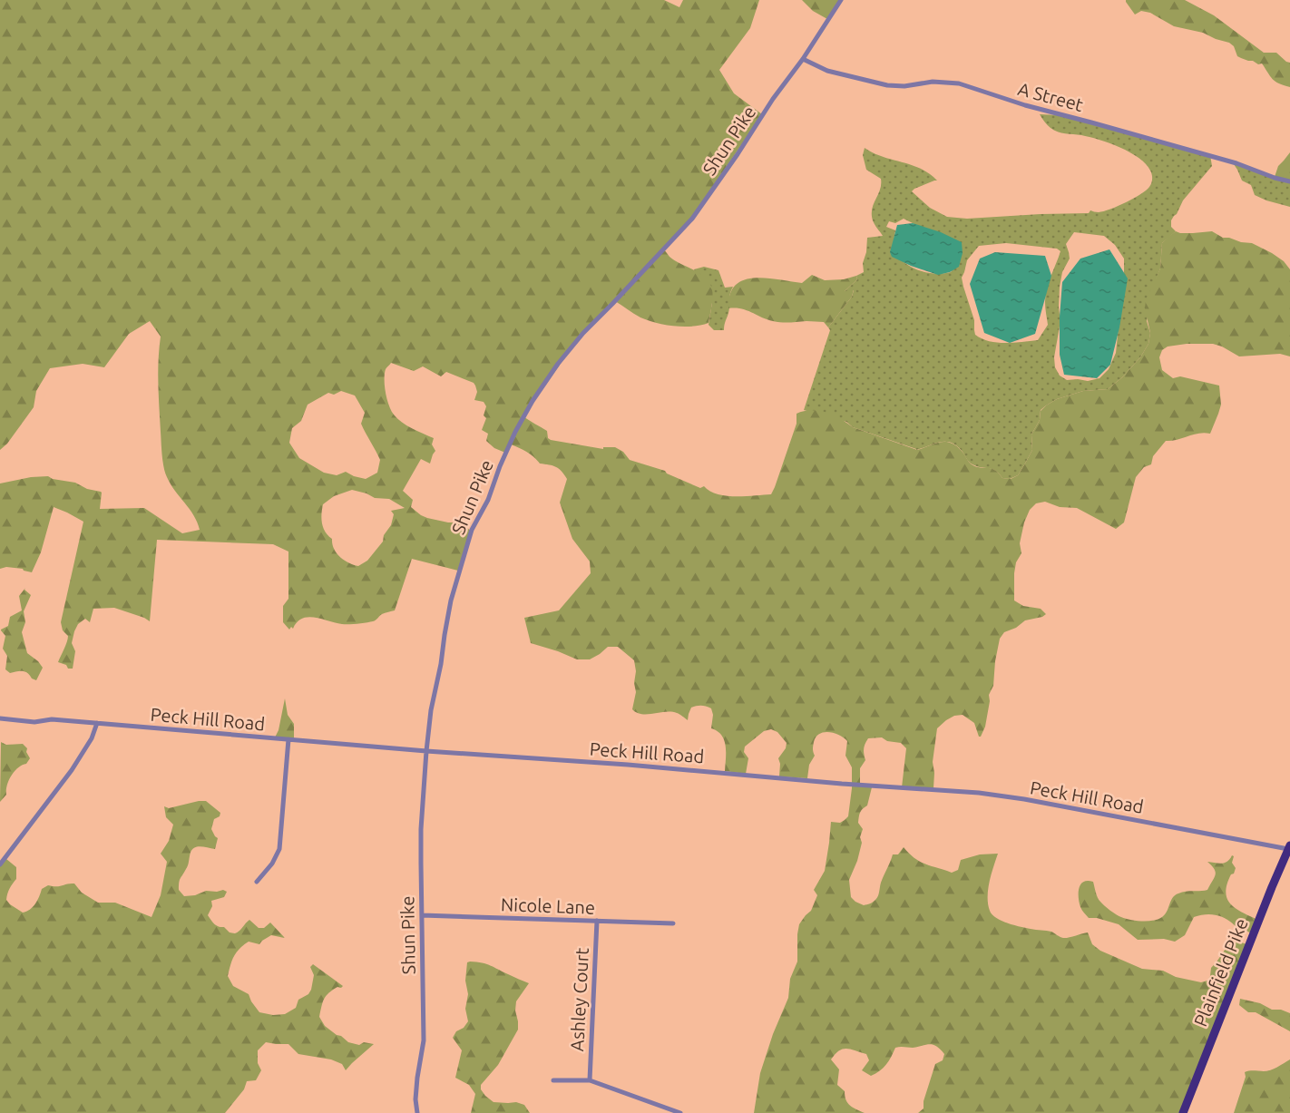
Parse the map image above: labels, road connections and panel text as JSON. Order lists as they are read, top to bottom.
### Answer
{
  "streets": {
    "main road": ["Plainfield Pike"],
    "street": [
      "A Street",
      "Shun Pike",
      "Peck Hill Road",
      "Nicole Lane",
      "Ashley Court"
    ]
  },
  "crossings": [
    ["A Street", "Shun Pike"],
    ["Shun Pike", "Peck Hill Road"],
    ["Shun Pike", "Nicole Lane"],
    ["Peck Hill Road", "Plainfield Pike"],
    ["Nicole Lane", "Ashley Court"]
  ]
}
